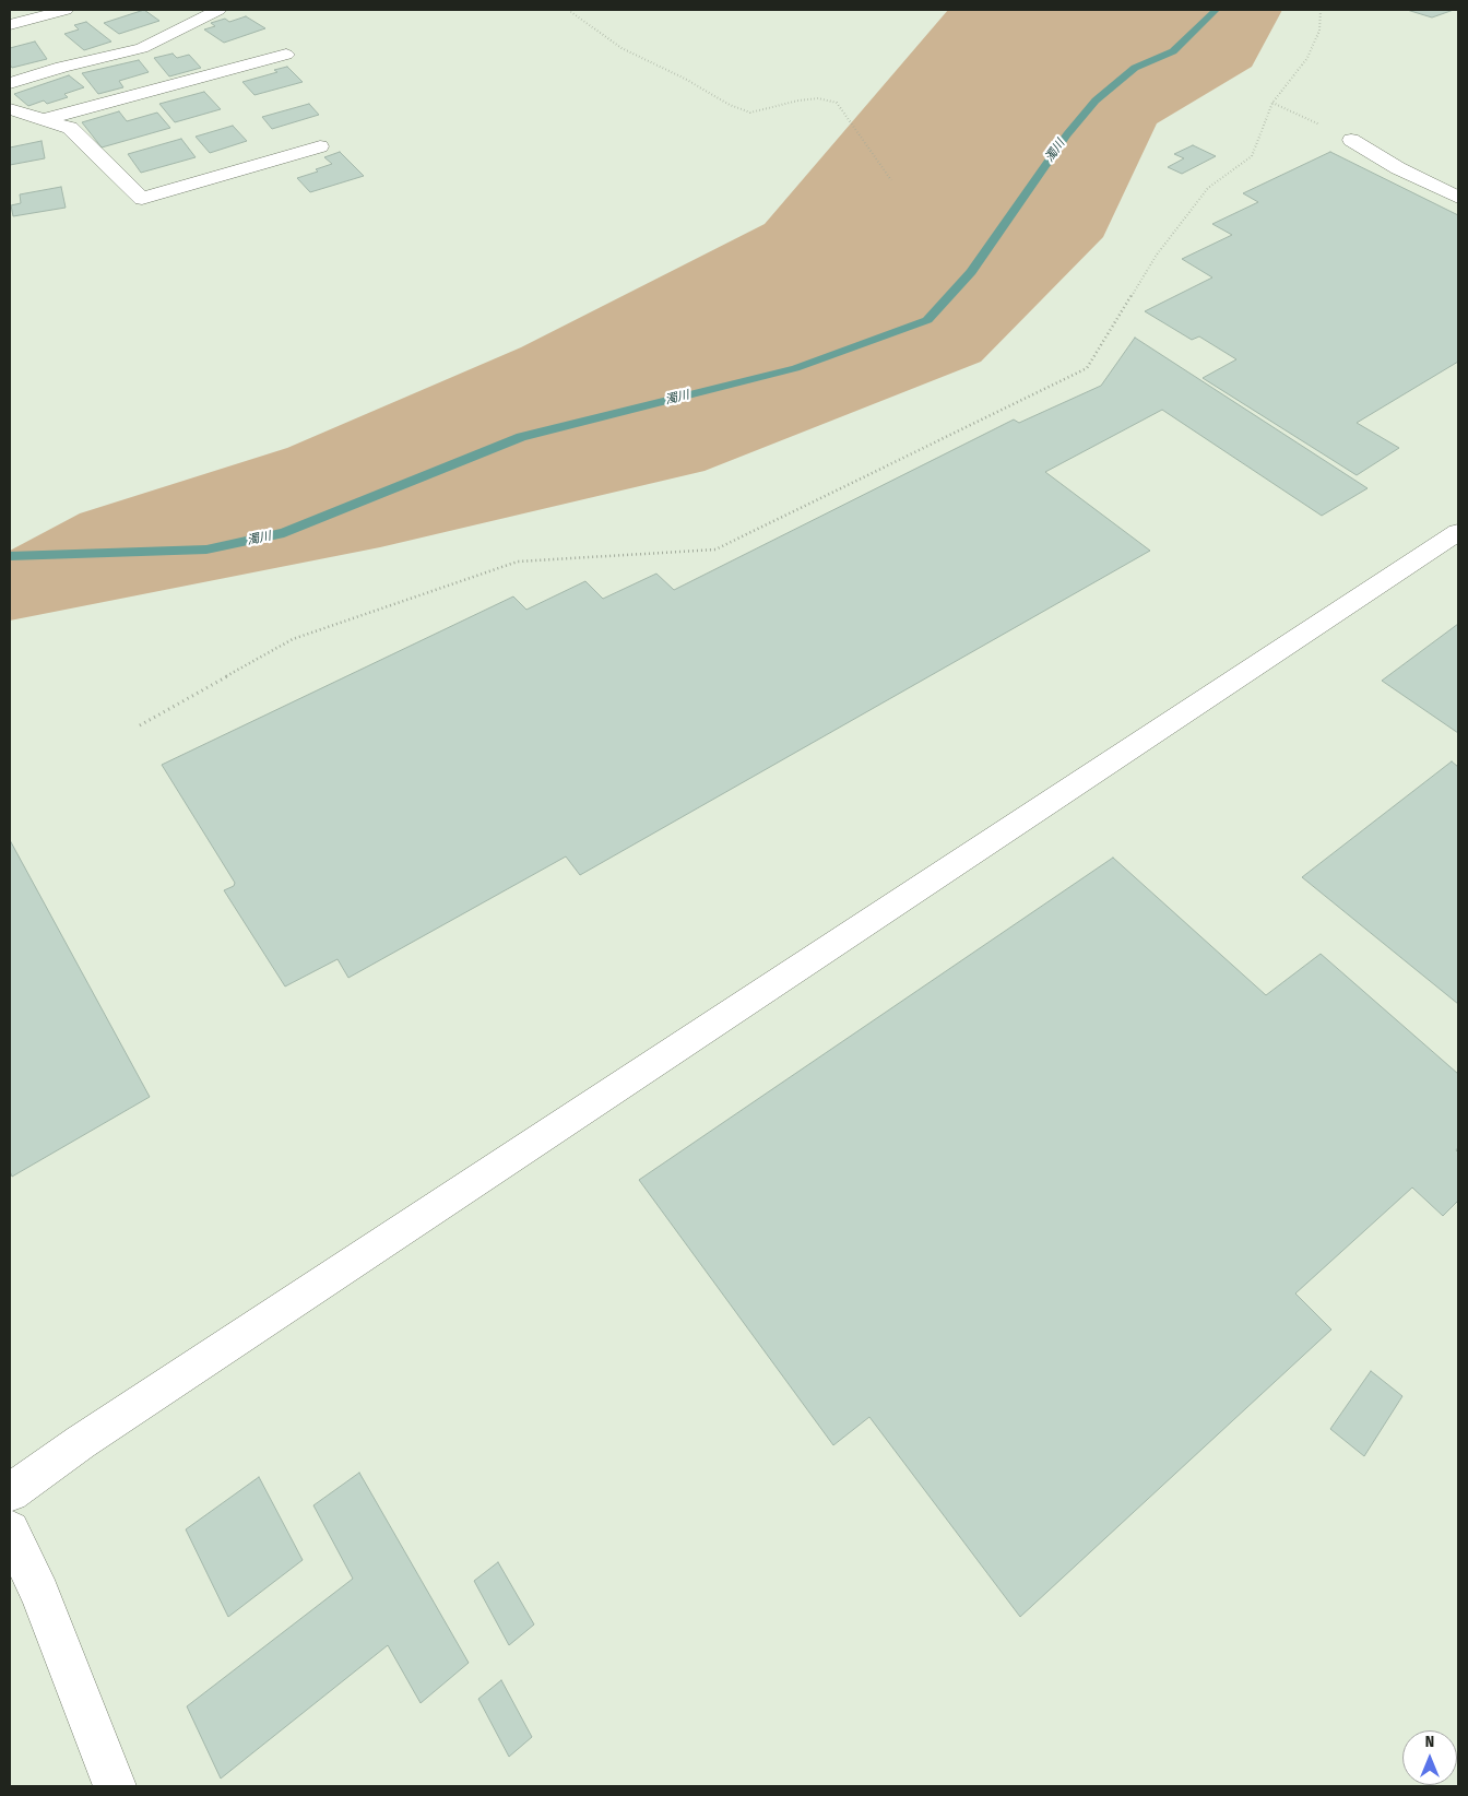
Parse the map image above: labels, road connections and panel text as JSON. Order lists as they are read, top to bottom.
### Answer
{
  "water": ["濁川"],
  "north": "top"
}
